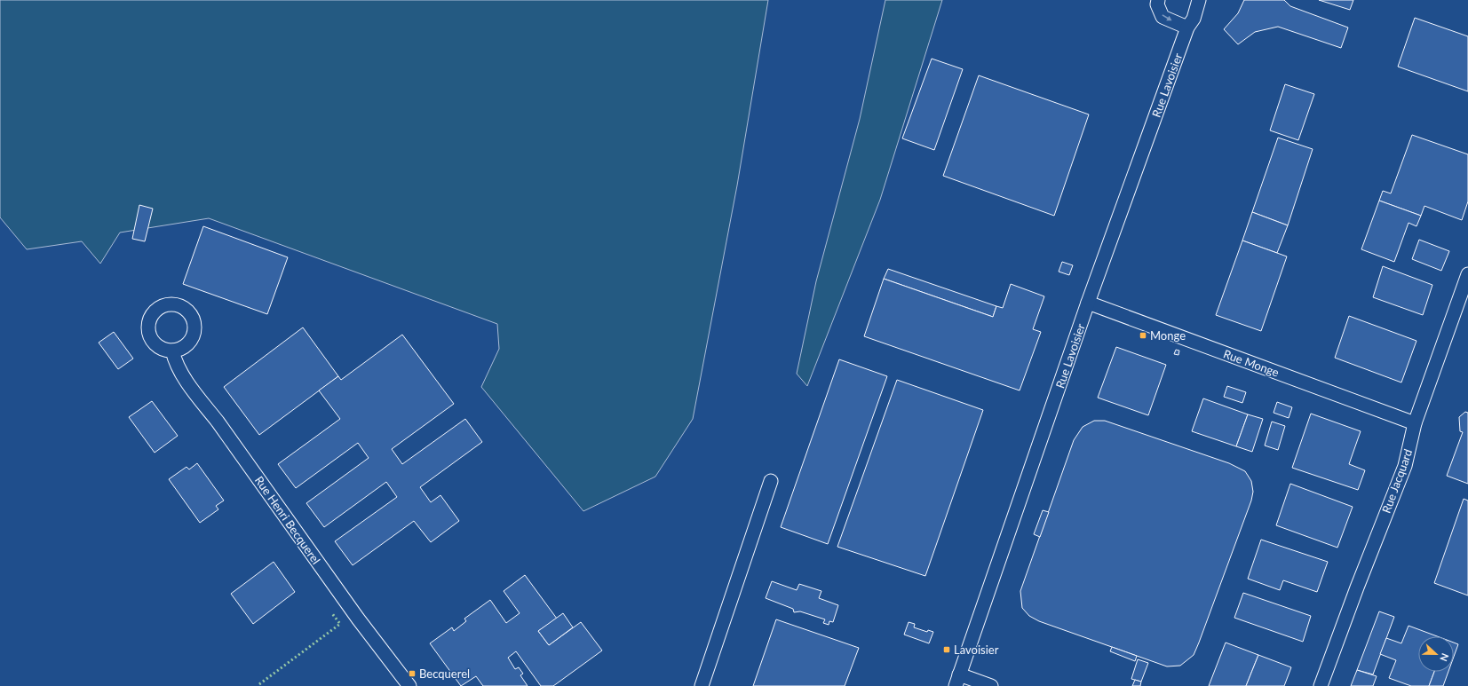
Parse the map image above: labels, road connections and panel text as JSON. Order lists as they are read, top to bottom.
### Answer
{
  "streets": {
    "street": [
      "Rue Lavoisier",
      "Rue Monge",
      "Rue Jacquard",
      "Rue Henri Becquerel"
    ]
  },
  "crossings": [
    ["Rue Lavoisier", "Rue Monge"],
    ["Rue Monge", "Rue Jacquard"]
  ],
  "places": {
    "transit": ["Monge", "Lavoisier", "Becquerel"]
  },
  "north": "right"
}
